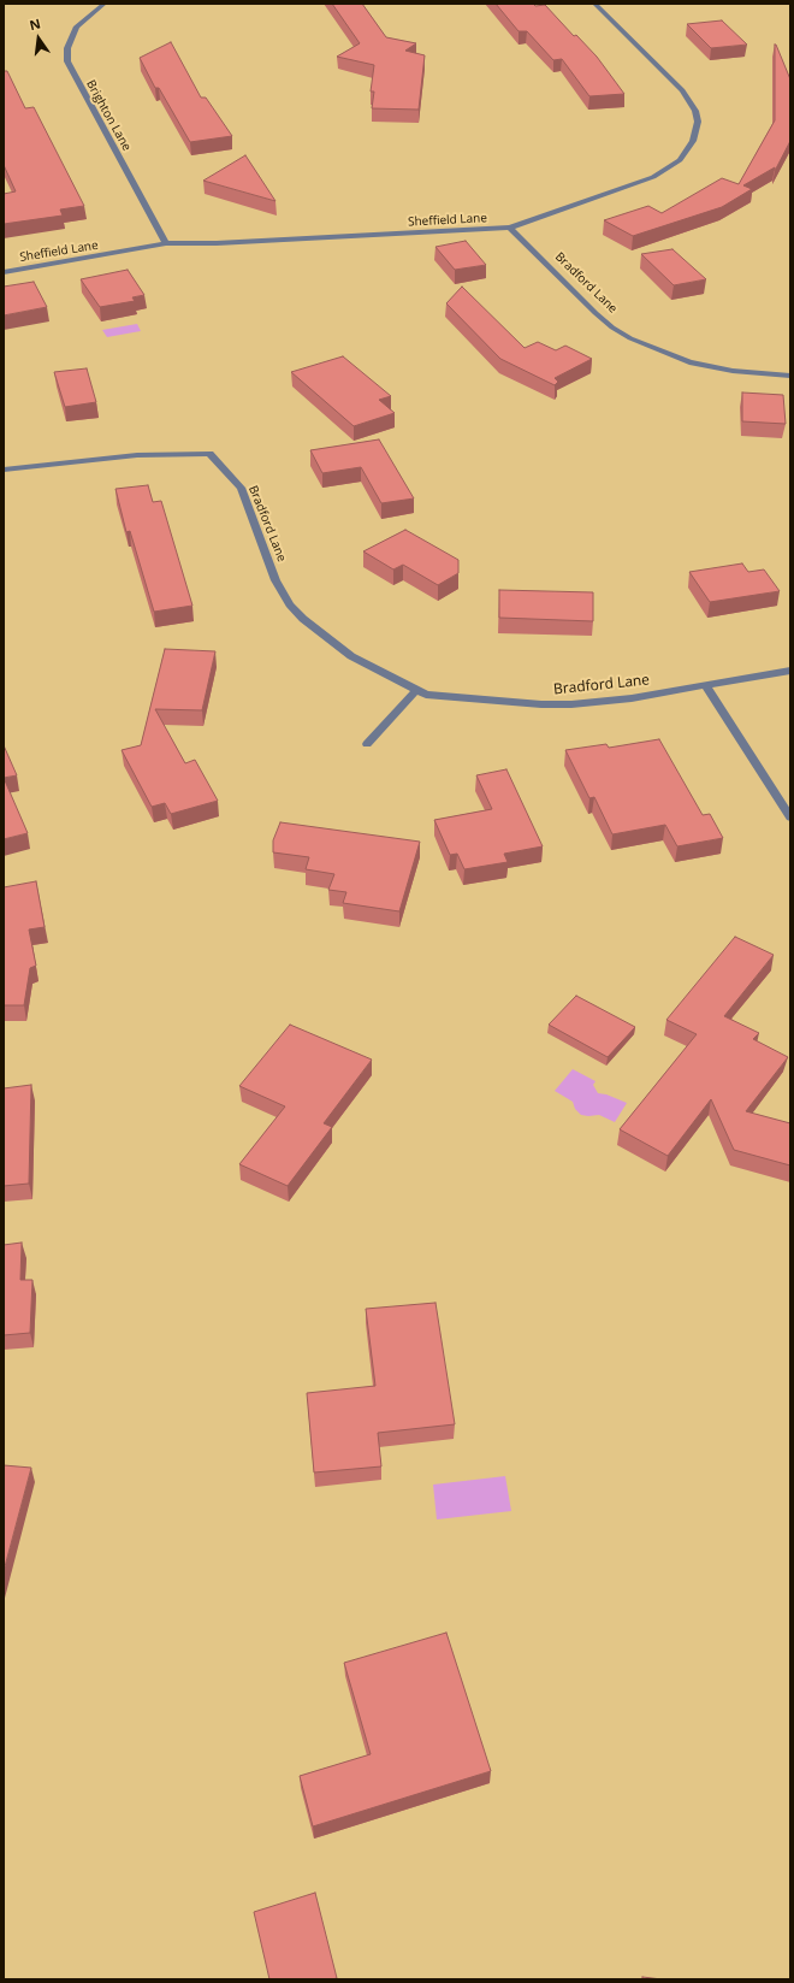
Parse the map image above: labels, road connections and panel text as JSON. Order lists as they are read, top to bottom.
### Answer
{
  "streets": {
    "street": ["Brighton Lane", "Sheffield Lane", "Bradford Lane"]
  },
  "crossings": [
    ["Brighton Lane", "Sheffield Lane"],
    ["Sheffield Lane", "Bradford Lane"]
  ],
  "north": "top"
}
